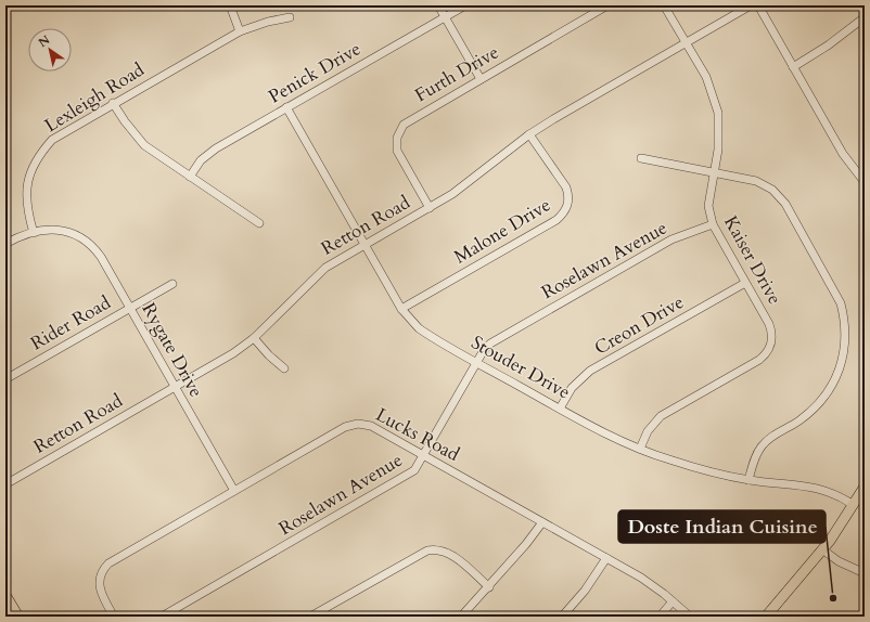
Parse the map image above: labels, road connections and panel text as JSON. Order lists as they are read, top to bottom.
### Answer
{
  "streets": {
    "street": [
      "Penick Drive",
      "Furth Drive",
      "Lexleigh Road",
      "Retton Road",
      "Malone Drive",
      "Roselawn Avenue",
      "Kaiser Drive",
      "Rider Road",
      "Creon Drive",
      "Rygate Drive",
      "Stouder Drive",
      "Lucks Road"
    ]
  },
  "crossings": [
    ["Penick Drive", "Stouder Drive"],
    ["Furth Drive", "Retton Road"],
    ["Lexleigh Road", "Rygate Drive"],
    ["Retton Road", "Malone Drive"],
    ["Retton Road", "Kaiser Drive"],
    ["Retton Road", "Rygate Drive"],
    ["Retton Road", "Stouder Drive"],
    ["Malone Drive", "Stouder Drive"],
    ["Roselawn Avenue", "Kaiser Drive"],
    ["Roselawn Avenue", "Stouder Drive"],
    ["Roselawn Avenue", "Lucks Road"],
    ["Kaiser Drive", "Creon Drive"],
    ["Kaiser Drive", "Stouder Drive"],
    ["Rider Road", "Rygate Drive"],
    ["Creon Drive", "Stouder Drive"],
    ["Rygate Drive", "Lucks Road"]
  ],
  "places": ["Doste Indian Cuisine"],
  "north": "top left"
}
